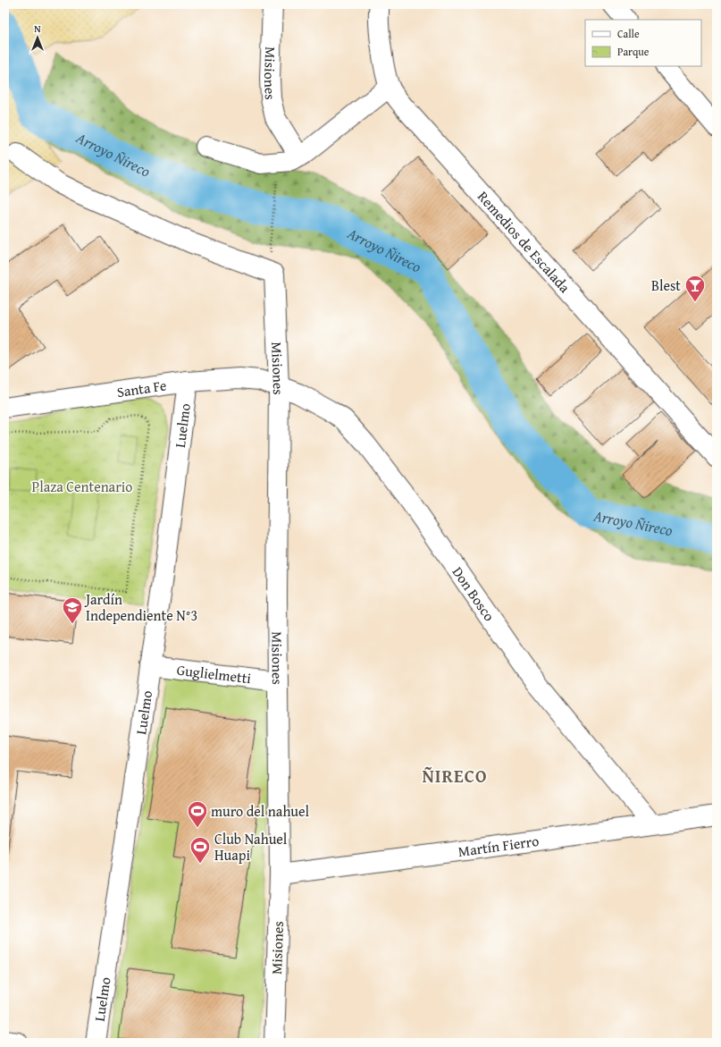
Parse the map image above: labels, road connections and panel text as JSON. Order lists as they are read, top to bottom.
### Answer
{
  "streets": {
    "street": [
      "Misiones",
      "Remedios de Escalada",
      "Santa Fe",
      "Luelmo",
      "Don Bosco",
      "Guglielmetti",
      "Martín Fierro"
    ]
  },
  "crossings": [
    ["Misiones", "Santa Fe"],
    ["Misiones", "Don Bosco"],
    ["Misiones", "Guglielmetti"],
    ["Misiones", "Martín Fierro"],
    ["Santa Fe", "Luelmo"],
    ["Santa Fe", "Don Bosco"],
    ["Luelmo", "Guglielmetti"],
    ["Don Bosco", "Martín Fierro"]
  ],
  "districts": ["ÑIRECO"],
  "water": ["Arroyo Ñireco"],
  "parks": ["Plaza Centenario"],
  "places": {
    "bar": ["Blest"],
    "school or university": ["Jardín Independiente N°3"],
    "sports": ["muro del nahuel", "Club Nahuel Huapi"]
  },
  "legend": ["Calle", "Parque"],
  "north": "top"
}
